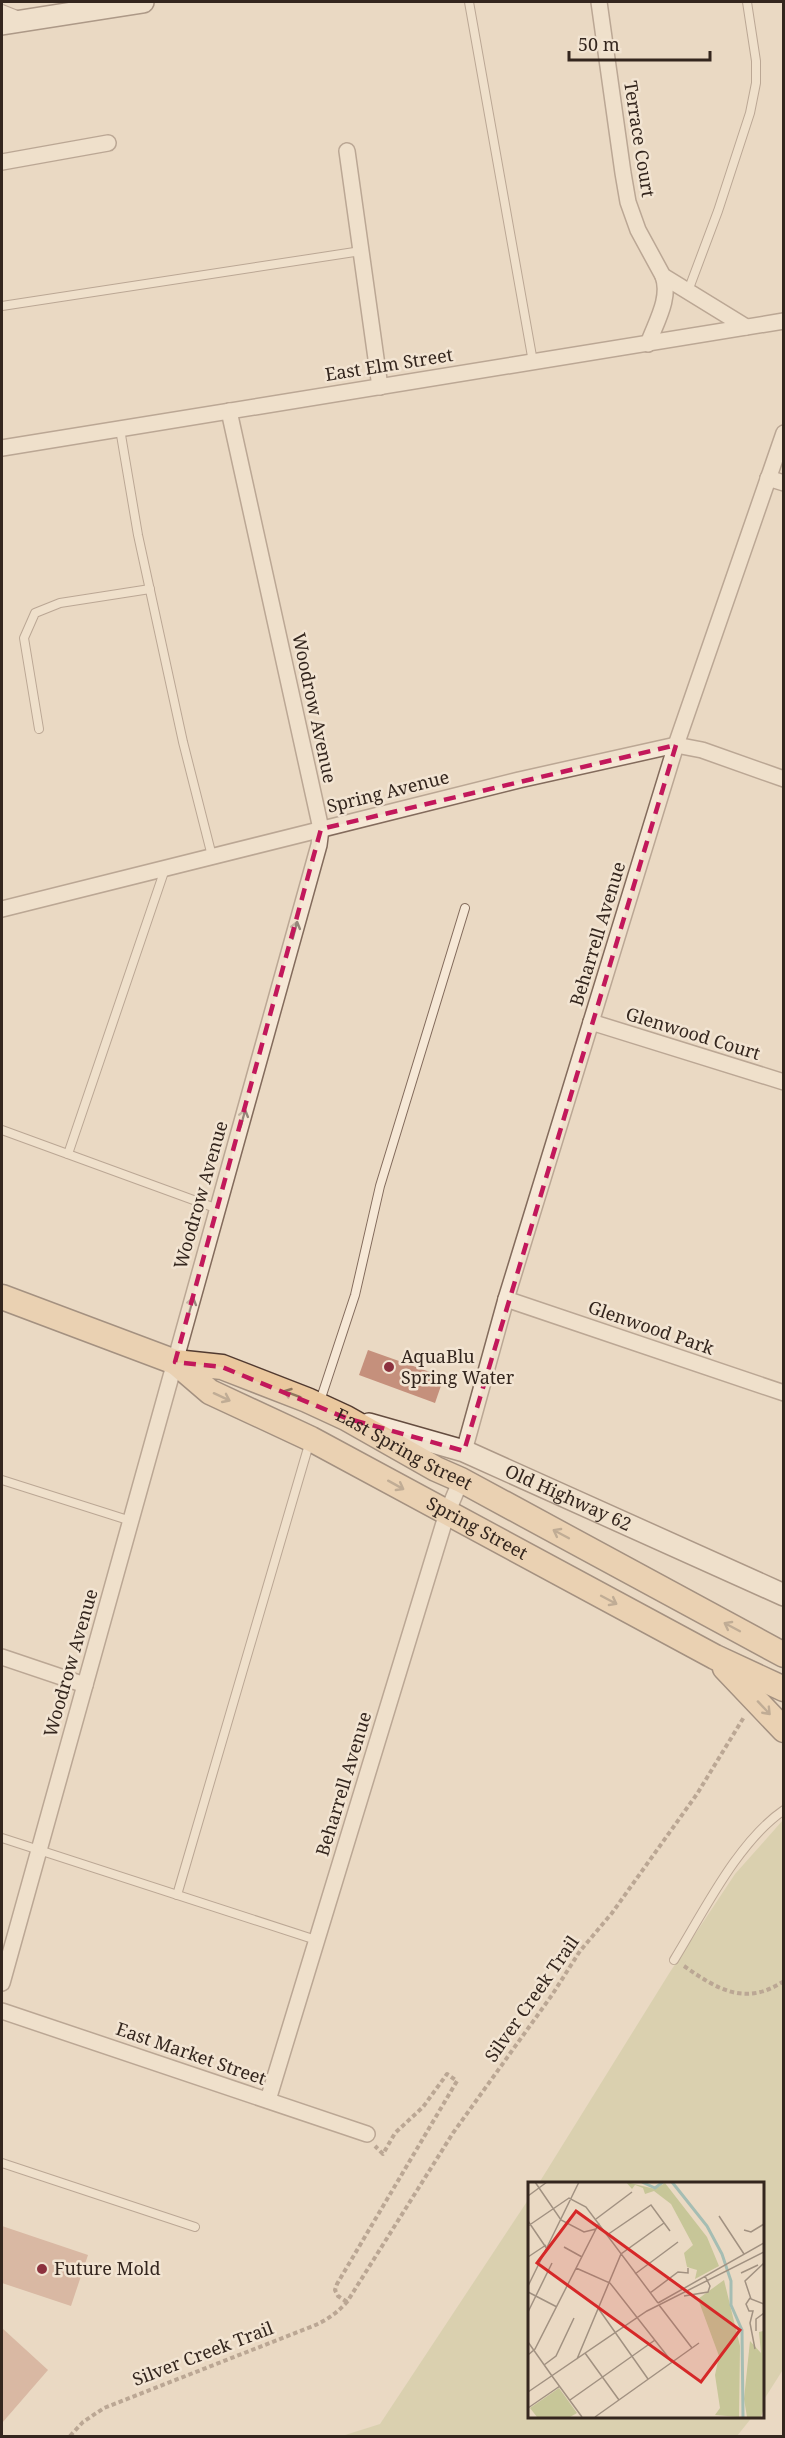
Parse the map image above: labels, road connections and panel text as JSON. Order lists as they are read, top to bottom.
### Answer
{
  "streets": {
    "main road": ["East Spring Street", "Spring Street"],
    "street": [
      "Terrace Court",
      "East Elm Street",
      "Woodrow Avenue",
      "Spring Avenue",
      "Beharrell Avenue",
      "Glenwood Court",
      "Glenwood Park",
      "Old Highway 62",
      "East Market Street"
    ],
    "path": ["Silver Creek Trail"]
  },
  "crossings": [
    ["Terrace Court", "East Elm Street"],
    ["East Elm Street", "Woodrow Avenue"],
    ["Woodrow Avenue", "Spring Avenue"],
    ["Woodrow Avenue", "East Spring Street"],
    ["Woodrow Avenue", "Spring Street"],
    ["Spring Avenue", "Beharrell Avenue"],
    ["Beharrell Avenue", "Glenwood Court"],
    ["Beharrell Avenue", "Glenwood Park"],
    ["Beharrell Avenue", "East Spring Street"],
    ["Beharrell Avenue", "Old Highway 62"],
    ["Beharrell Avenue", "Spring Street"],
    ["Beharrell Avenue", "East Market Street"],
    ["East Spring Street", "Old Highway 62"],
    ["East Spring Street", "Spring Street"]
  ],
  "one_way": ["East Spring Street", "Spring Street"],
  "places": ["AquaBlu Spring Water", "Future Mold"],
  "scale_bar": "50 m"
}
